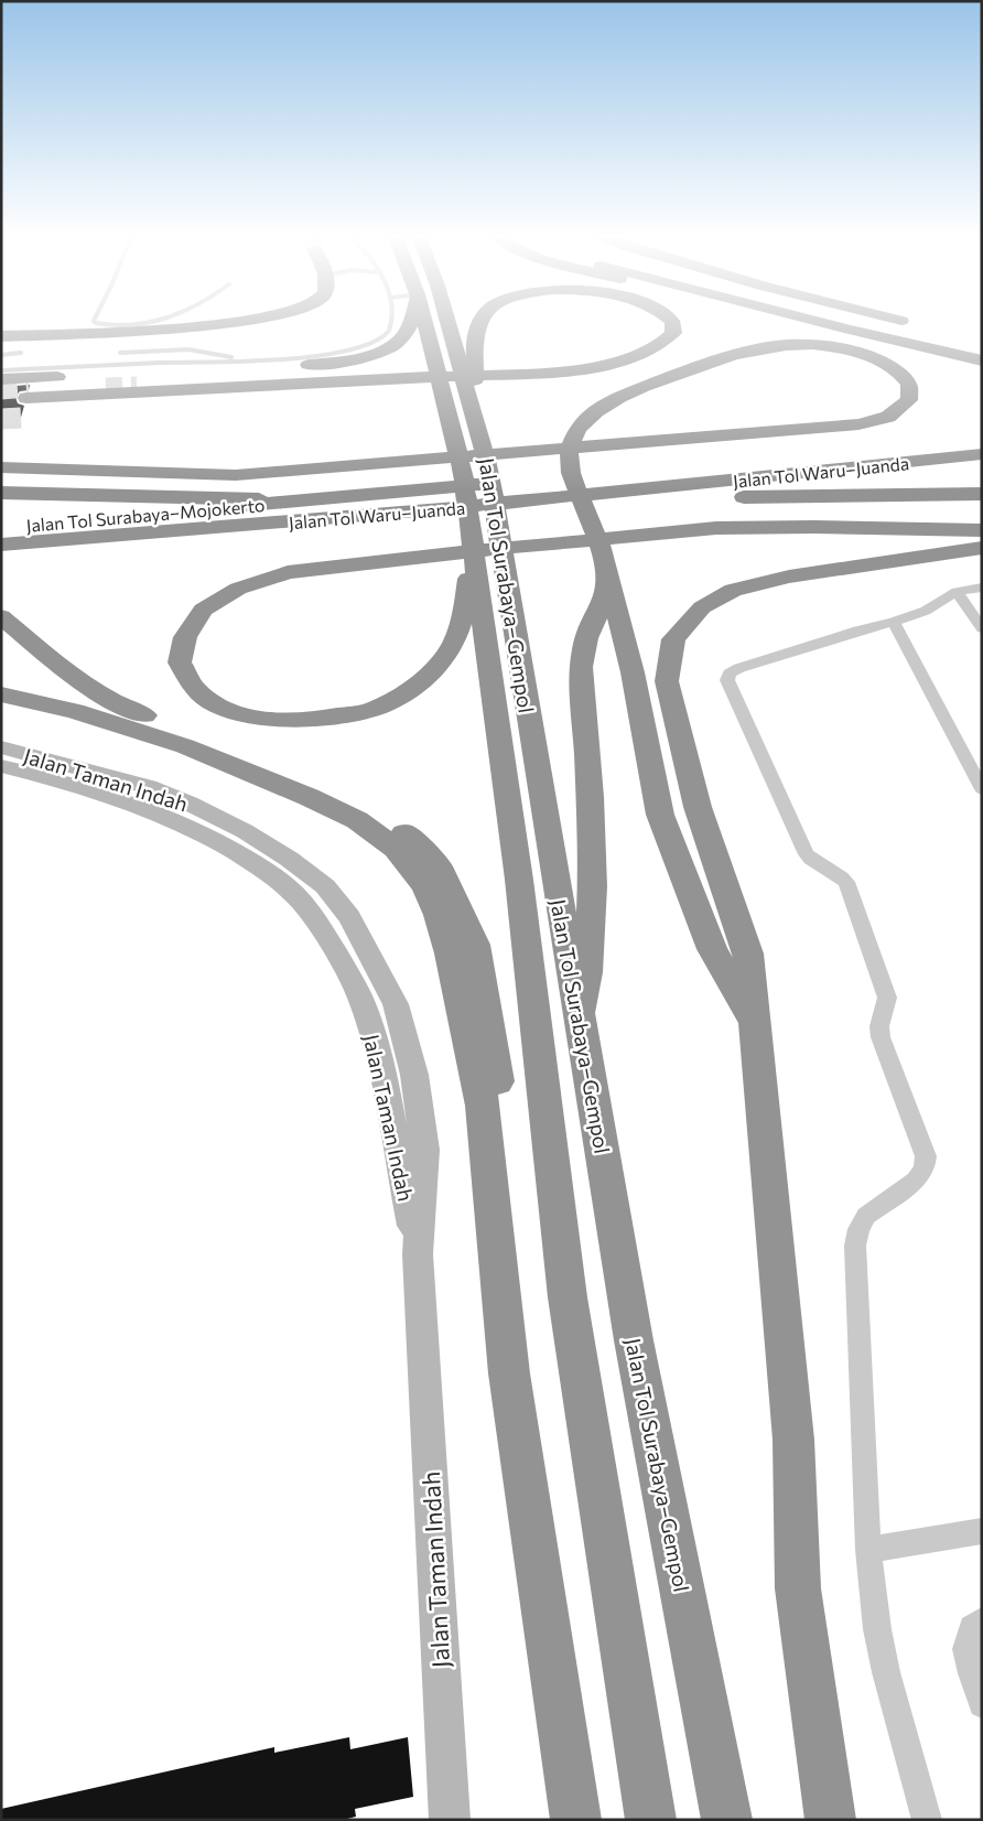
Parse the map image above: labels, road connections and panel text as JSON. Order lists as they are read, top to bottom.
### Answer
{
  "streets": {
    "highway": ["Jalan Tol Waru–Juanda", "Jalan Tol Surabaya–Mojokerto", "Jalan Tol Surabaya–Gempol"],
    "street": ["Jalan Taman Indah"]
  }
}
